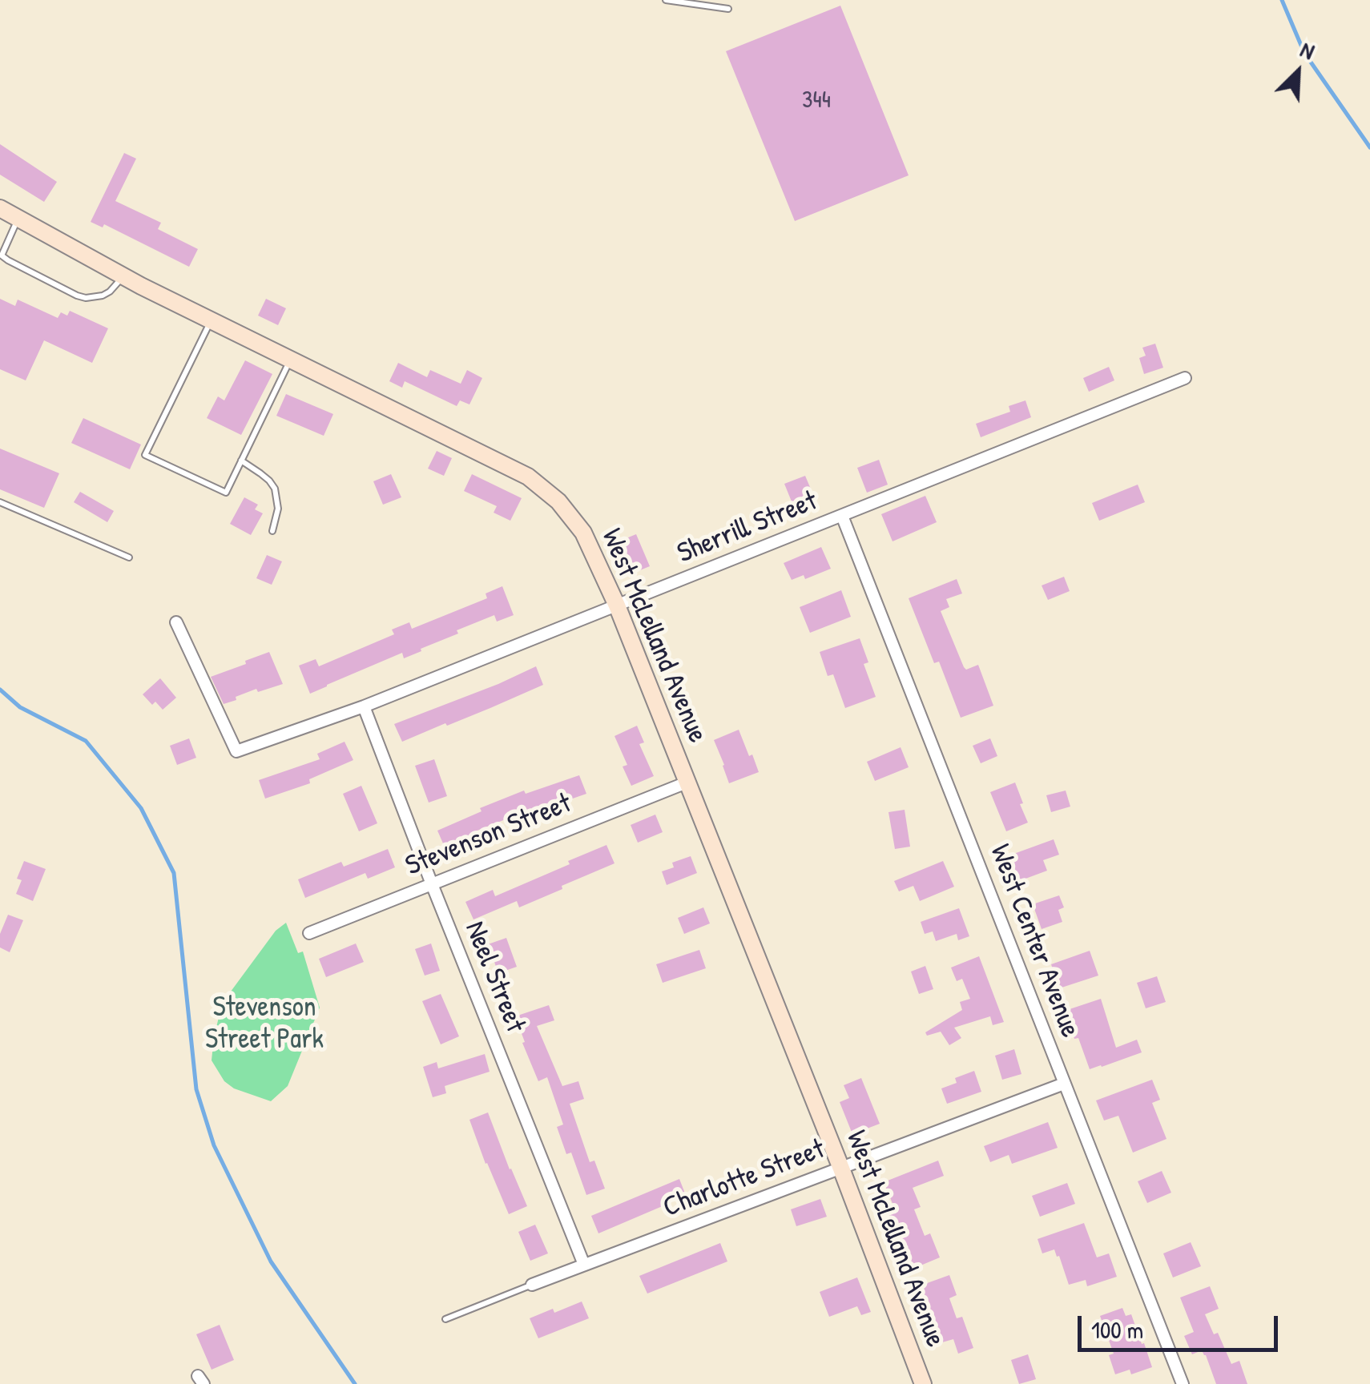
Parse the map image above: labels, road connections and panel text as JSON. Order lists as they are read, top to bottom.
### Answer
{
  "streets": {
    "street": [
      "Sherrill Street",
      "West McLelland Avenue",
      "Stevenson Street",
      "West Center Avenue",
      "Neel Street",
      "Charlotte Street"
    ]
  },
  "crossings": [
    ["Sherrill Street", "West McLelland Avenue"],
    ["Sherrill Street", "West Center Avenue"],
    ["Sherrill Street", "Neel Street"],
    ["West McLelland Avenue", "Stevenson Street"],
    ["West McLelland Avenue", "Charlotte Street"],
    ["Stevenson Street", "Neel Street"],
    ["West Center Avenue", "Charlotte Street"],
    ["Neel Street", "Charlotte Street"]
  ],
  "parks": ["Stevenson Street Park"],
  "house_numbers": ["344"],
  "scale_bar": "100 m",
  "north": "top right"
}
